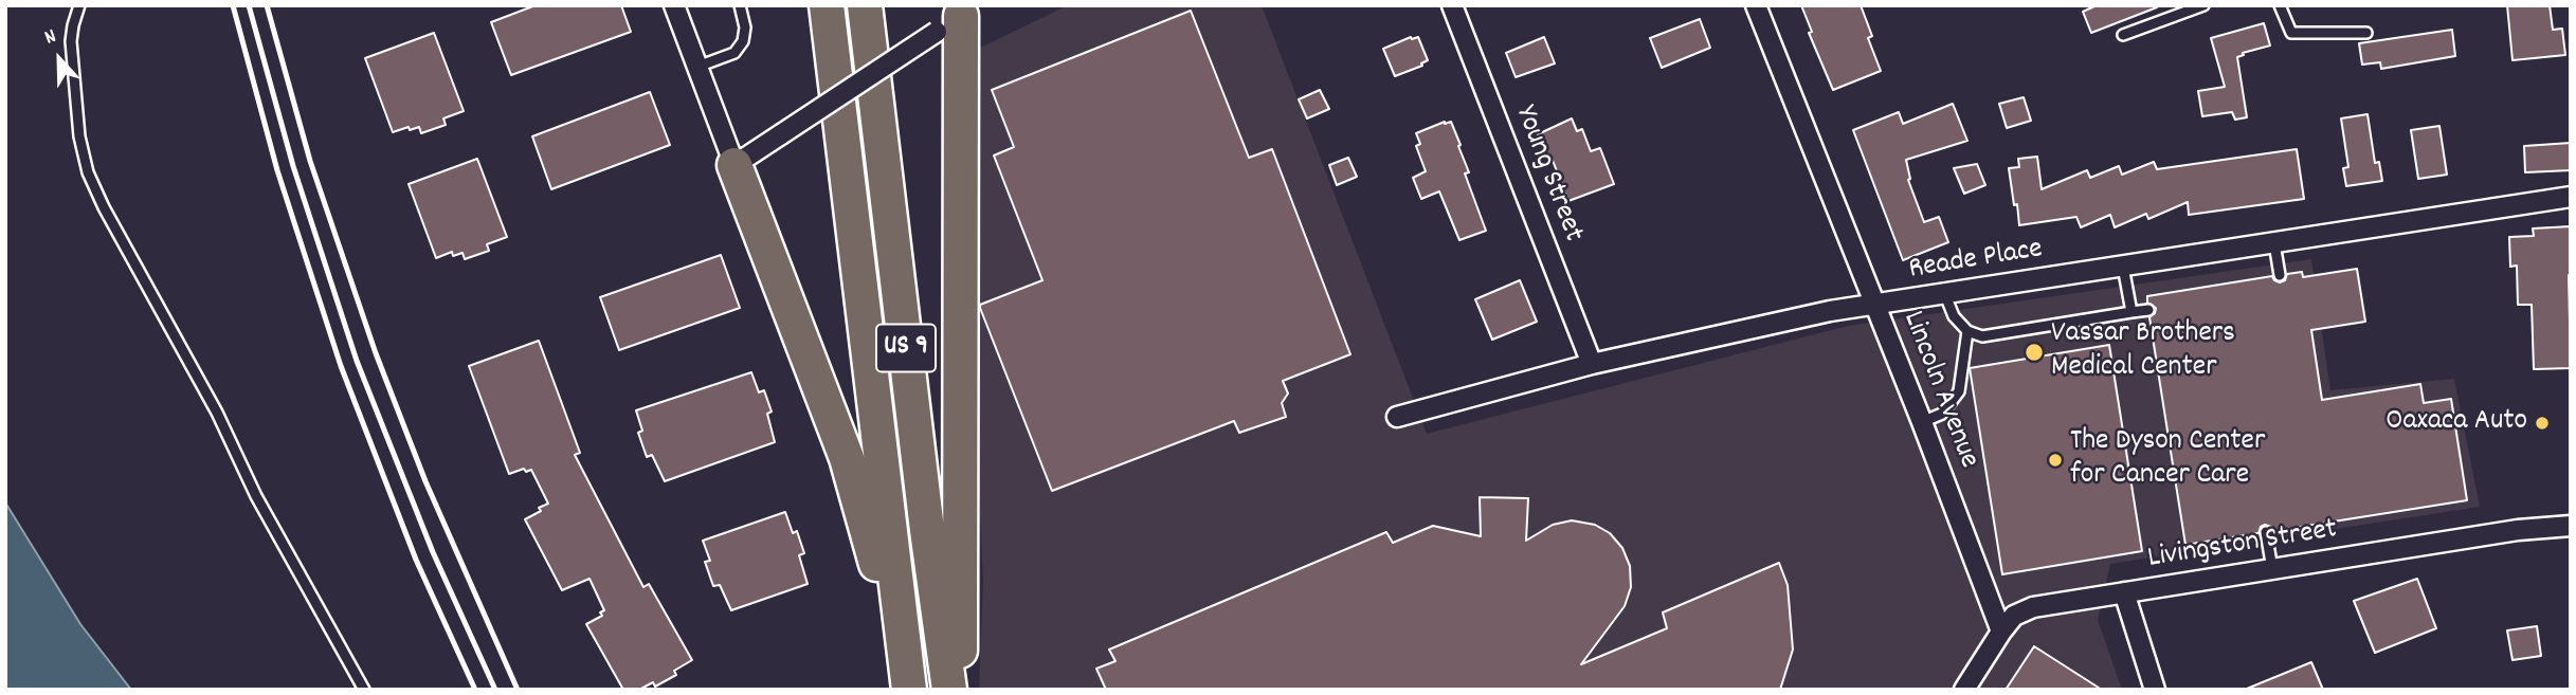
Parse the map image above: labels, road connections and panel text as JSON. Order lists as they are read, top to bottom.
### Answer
{
  "streets": {
    "highway": ["US 9"],
    "street": [
      "Young Street",
      "Reade Place",
      "Lincoln Avenue",
      "Livingston Street"
    ]
  },
  "crossings": [
    ["Young Street", "Reade Place"],
    ["Reade Place", "Lincoln Avenue"],
    ["Lincoln Avenue", "Livingston Street"]
  ],
  "places": ["Vassar Brothers Medical Center", "Oaxaca Auto", "The Dyson Center for Cancer Care"],
  "north": "top"
}
